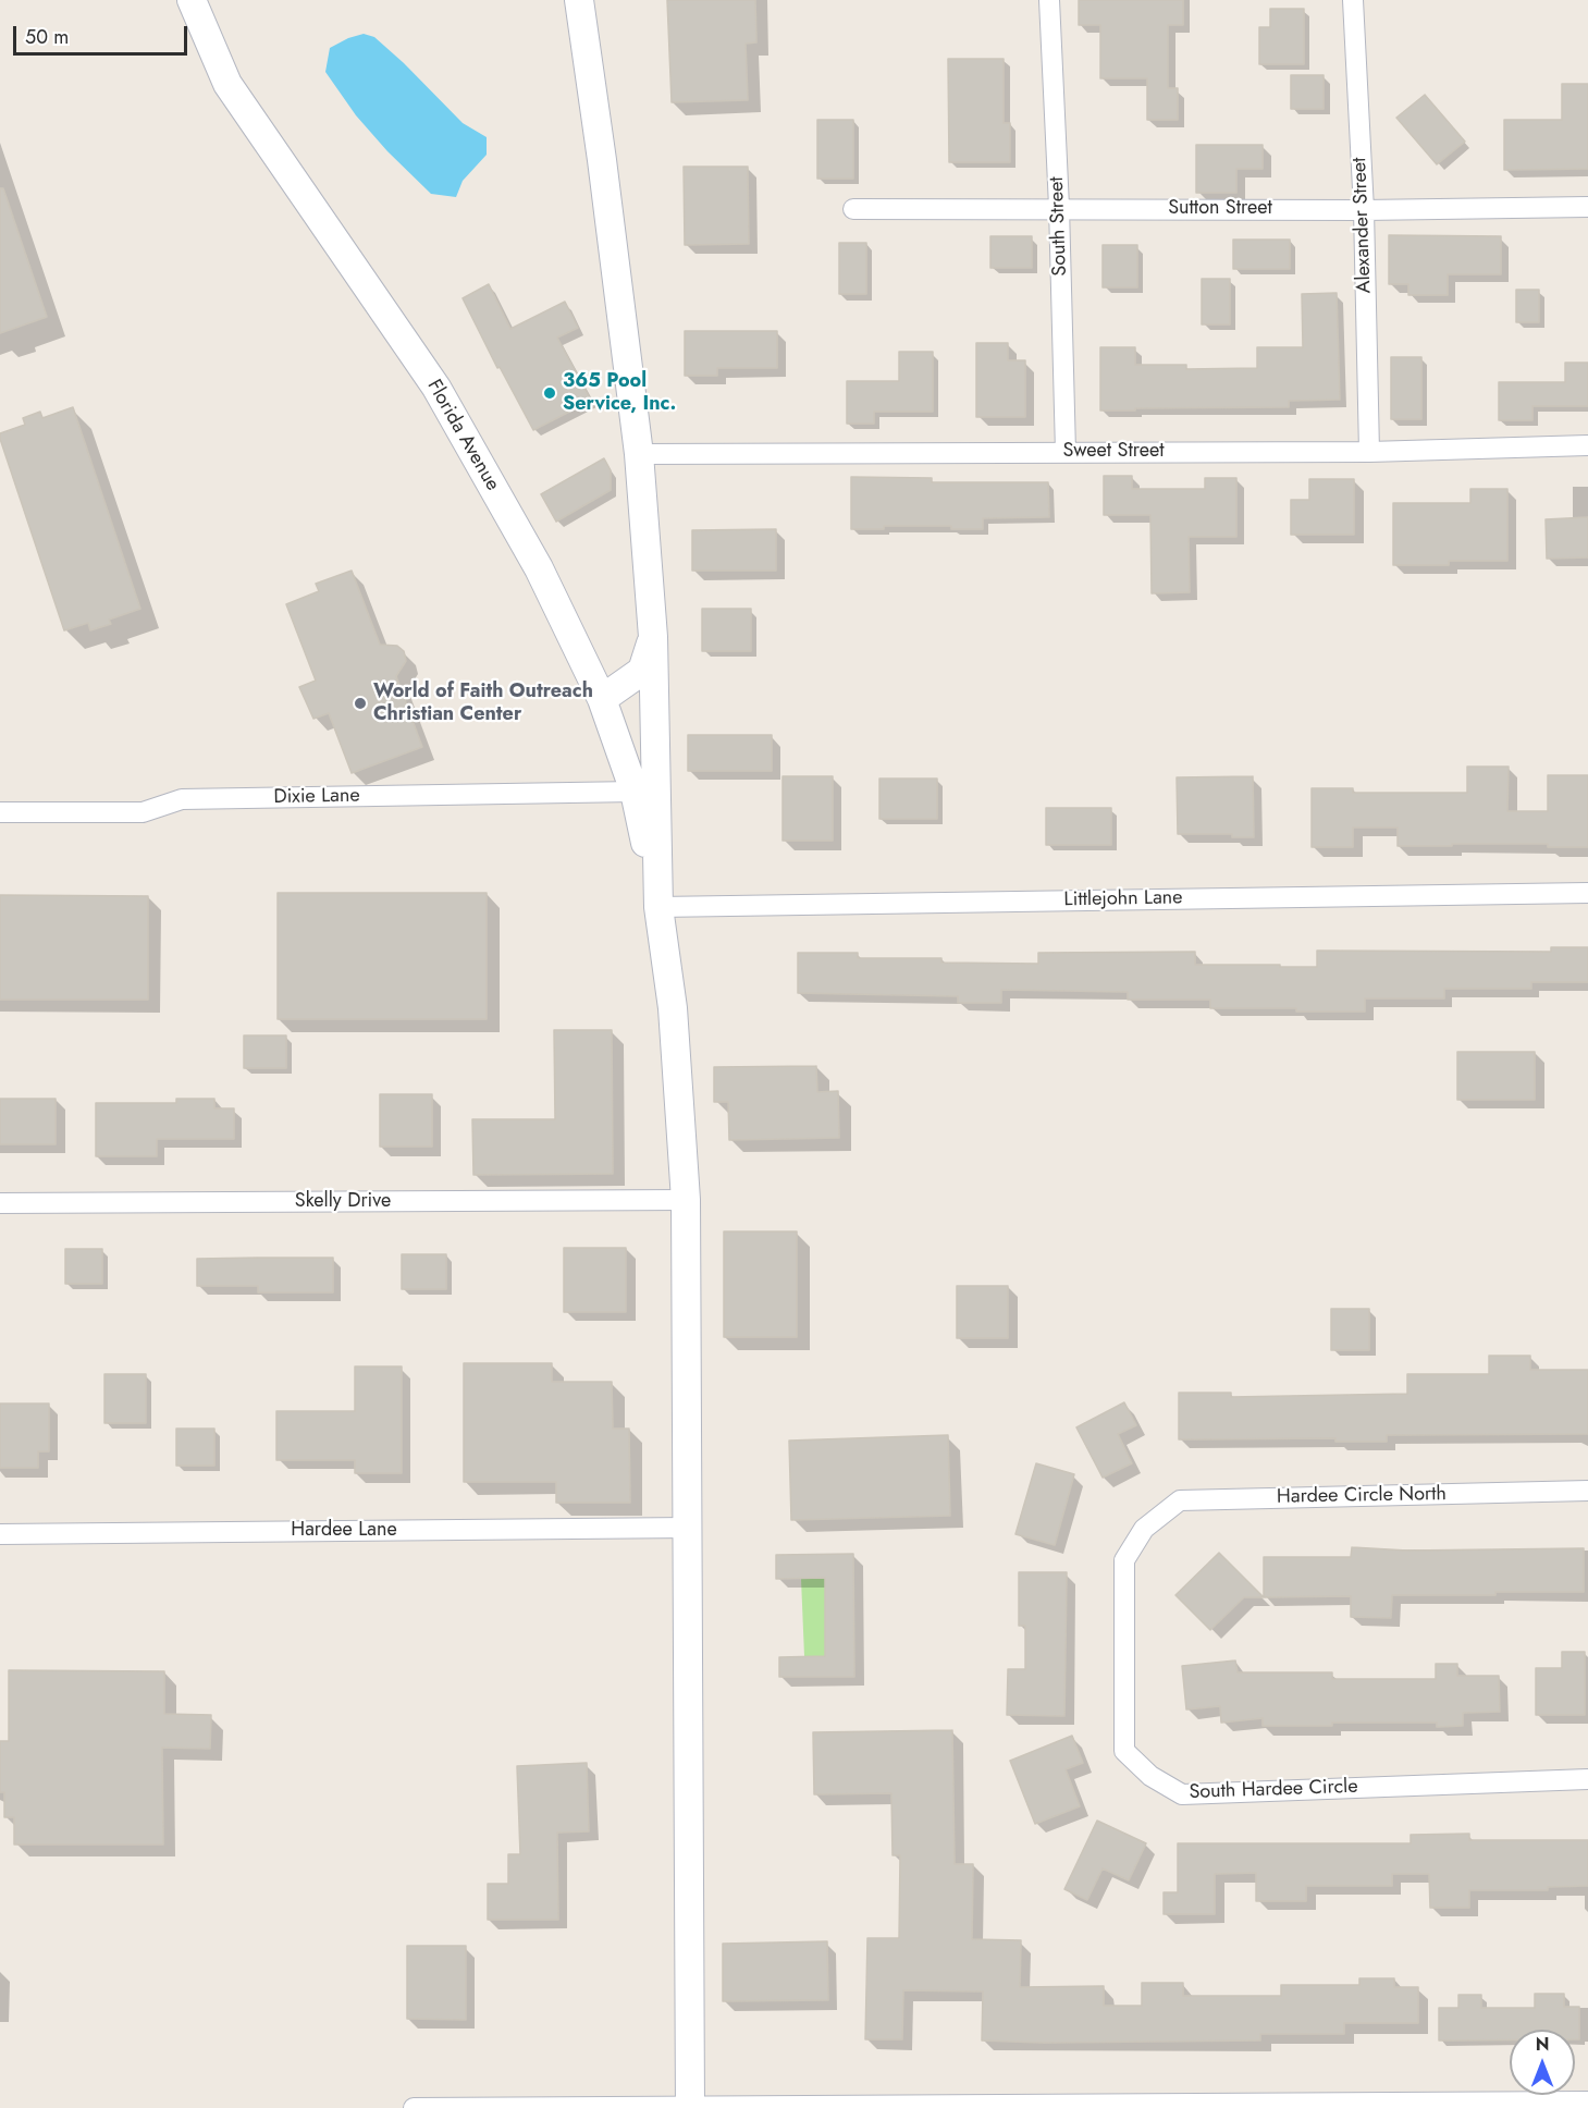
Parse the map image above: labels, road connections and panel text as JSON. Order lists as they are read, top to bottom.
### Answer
{
  "streets": {
    "street": [
      "Sutton Street",
      "Alexander Street",
      "South Street",
      "Florida Avenue",
      "Sweet Street",
      "Dixie Lane",
      "Littlejohn Lane",
      "Skelly Drive",
      "Hardee Circle North",
      "Hardee Lane",
      "South Hardee Circle"
    ]
  },
  "crossings": [
    ["Sutton Street", "Alexander Street"],
    ["Sutton Street", "South Street"],
    ["Alexander Street", "Sweet Street"],
    ["South Street", "Sweet Street"],
    ["Florida Avenue", "Dixie Lane"],
    ["Florida Avenue", "Littlejohn Lane"],
    ["Hardee Circle North", "South Hardee Circle"]
  ],
  "places": ["365 Pool Service, Inc.", "World of Faith Outreach Christian Center"],
  "scale_bar": "50 m",
  "north": "top"
}
